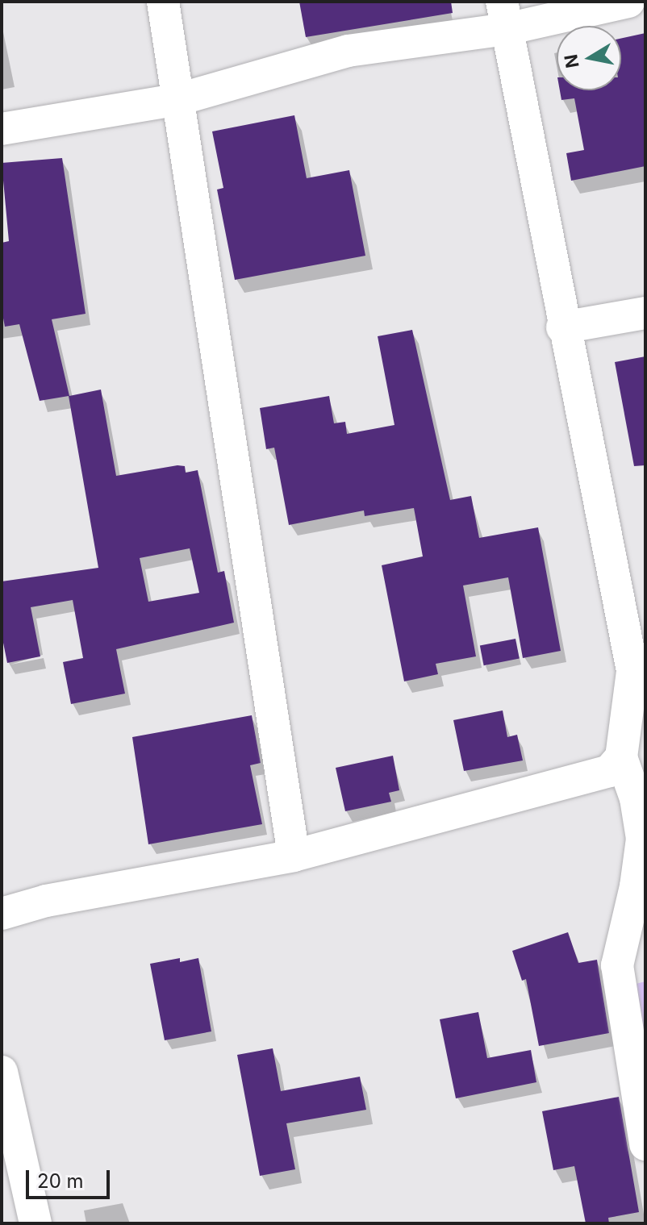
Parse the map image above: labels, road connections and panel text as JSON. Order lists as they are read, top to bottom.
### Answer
{
  "scale_bar": "20 m",
  "north": "left"
}
